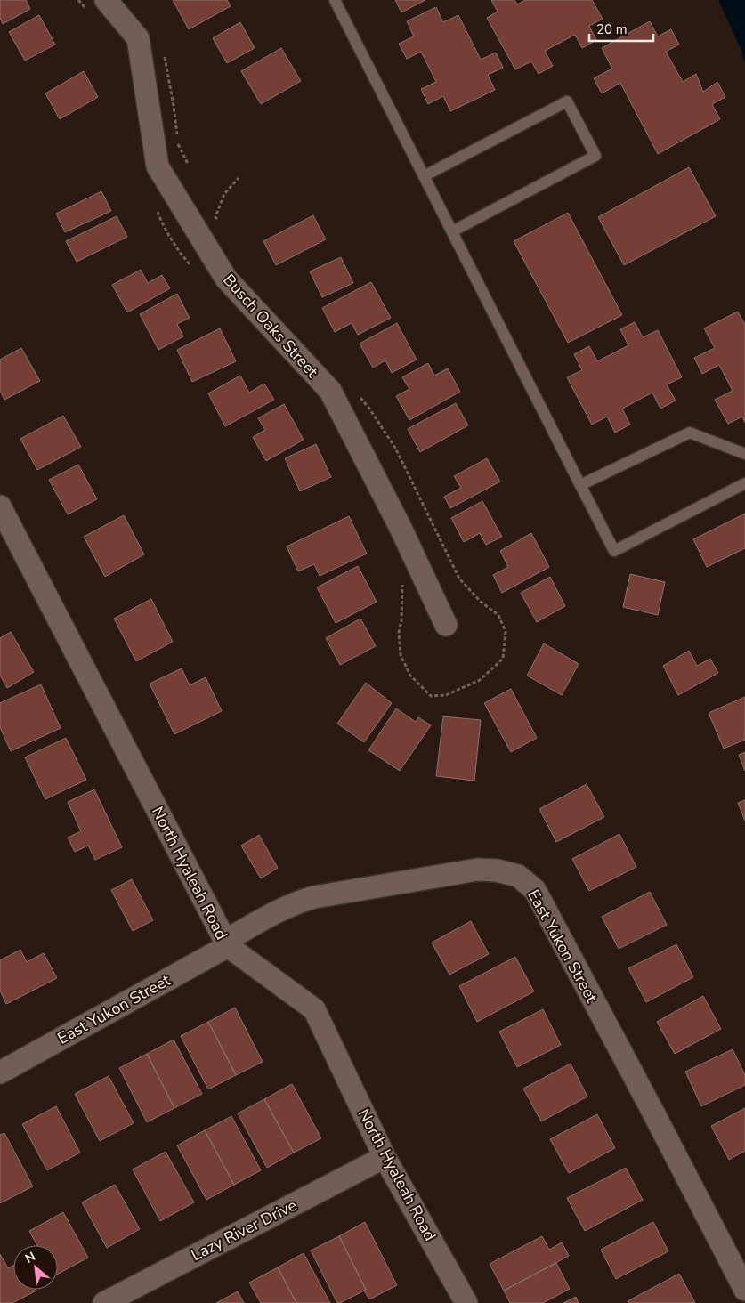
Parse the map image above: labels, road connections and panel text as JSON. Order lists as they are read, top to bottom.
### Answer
{
  "streets": {
    "street": [
      "Busch Oaks Street",
      "North Hyaleah Road",
      "East Yukon Street",
      "Lazy River Drive"
    ]
  },
  "crossings": [
    ["North Hyaleah Road", "East Yukon Street"],
    ["North Hyaleah Road", "Lazy River Drive"]
  ],
  "scale_bar": "20 m",
  "north": "top left"
}
